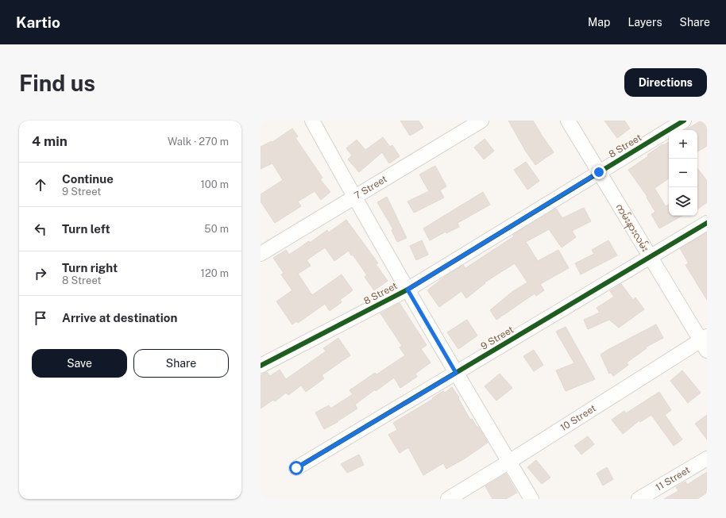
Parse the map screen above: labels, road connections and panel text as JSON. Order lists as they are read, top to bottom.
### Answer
{
  "streets": {
    "street": [
      "8 Street",
      "7 Street",
      "ကမ်းနားလမ်း",
      "9 Street",
      "10 Street",
      "11 Street"
    ]
  },
  "crossings": [
    ["8 Street", "ကမ်းနားလမ်း"],
    ["ကမ်းနားလမ်း", "9 Street"],
    ["ကမ်းနားလမ်း", "10 Street"]
  ],
  "page": {
    "header": "Kartio",
    "nav": ["Map", "Layers", "Share"],
    "buttons": [
      "Directions",
      ["Save", "Share"]
    ],
    "title": "Find us",
    "heading": ["4 min", "Walk · 270 m"],
    "map_buttons": ["+", "−"],
    "list": [
      ["Continue", "9 Street", "100 m"],
      ["Turn left", "50 m"],
      ["Turn right", "8 Street", "120 m"],
      "Arrive at destination"
    ]
  }
}
